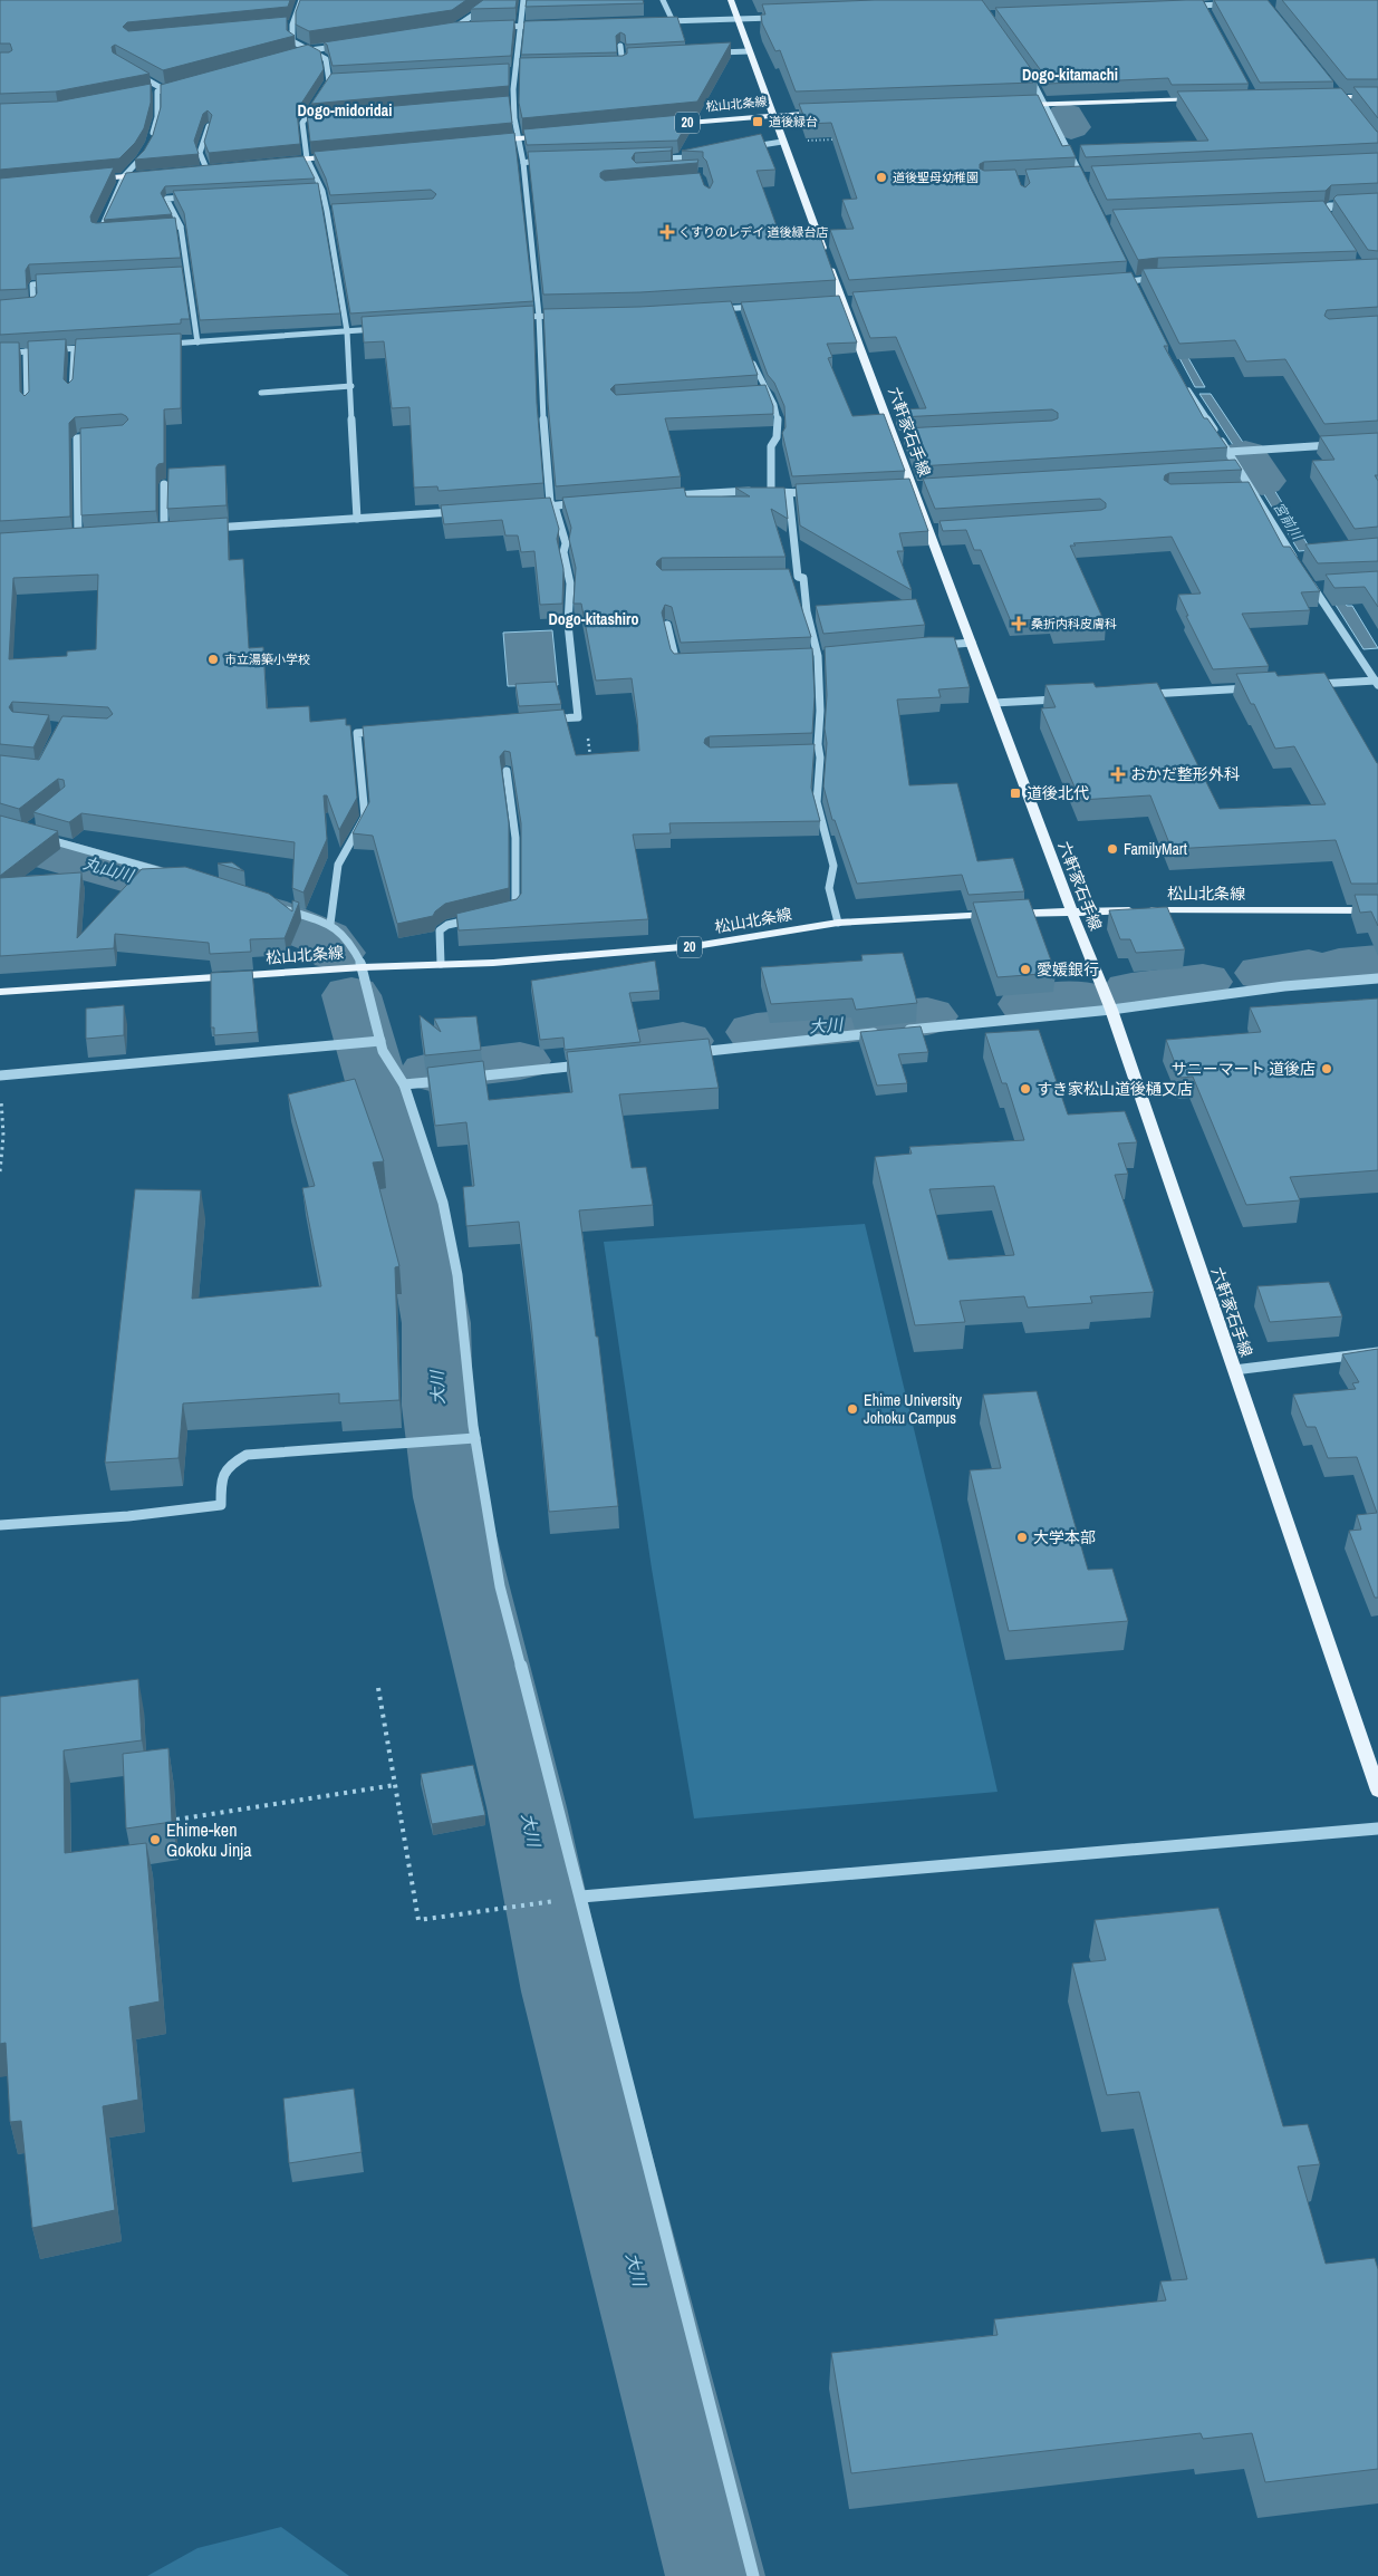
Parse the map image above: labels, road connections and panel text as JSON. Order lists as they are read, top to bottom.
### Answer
{
  "streets": {
    "main road": ["松山北条線", "20", "六軒家石手線"]
  },
  "crossings": [
    ["松山北条線", "六軒家石手線"]
  ],
  "districts": ["Dogo-kitamachi", "Dogo-midoridai", "Dogo-kitashiro"],
  "water": ["宮前川", "丸山川", "大川"],
  "places": {
    "transit": ["道後緑台", "道後北代"],
    "other": [
      "道後聖母幼稚園",
      "市立湯築小学校",
      "FamilyMart",
      "愛媛銀行",
      "サニーマート 道後店",
      "すき家松山道後樋又店",
      "Ehime University Johoku Campus",
      "大学本部",
      "Ehime-ken Gokoku Jinja"
    ],
    "health": ["くすりのレデイ 道後緑台店", "桑折内科皮膚科", "おかだ整形外科"]
  }
}
